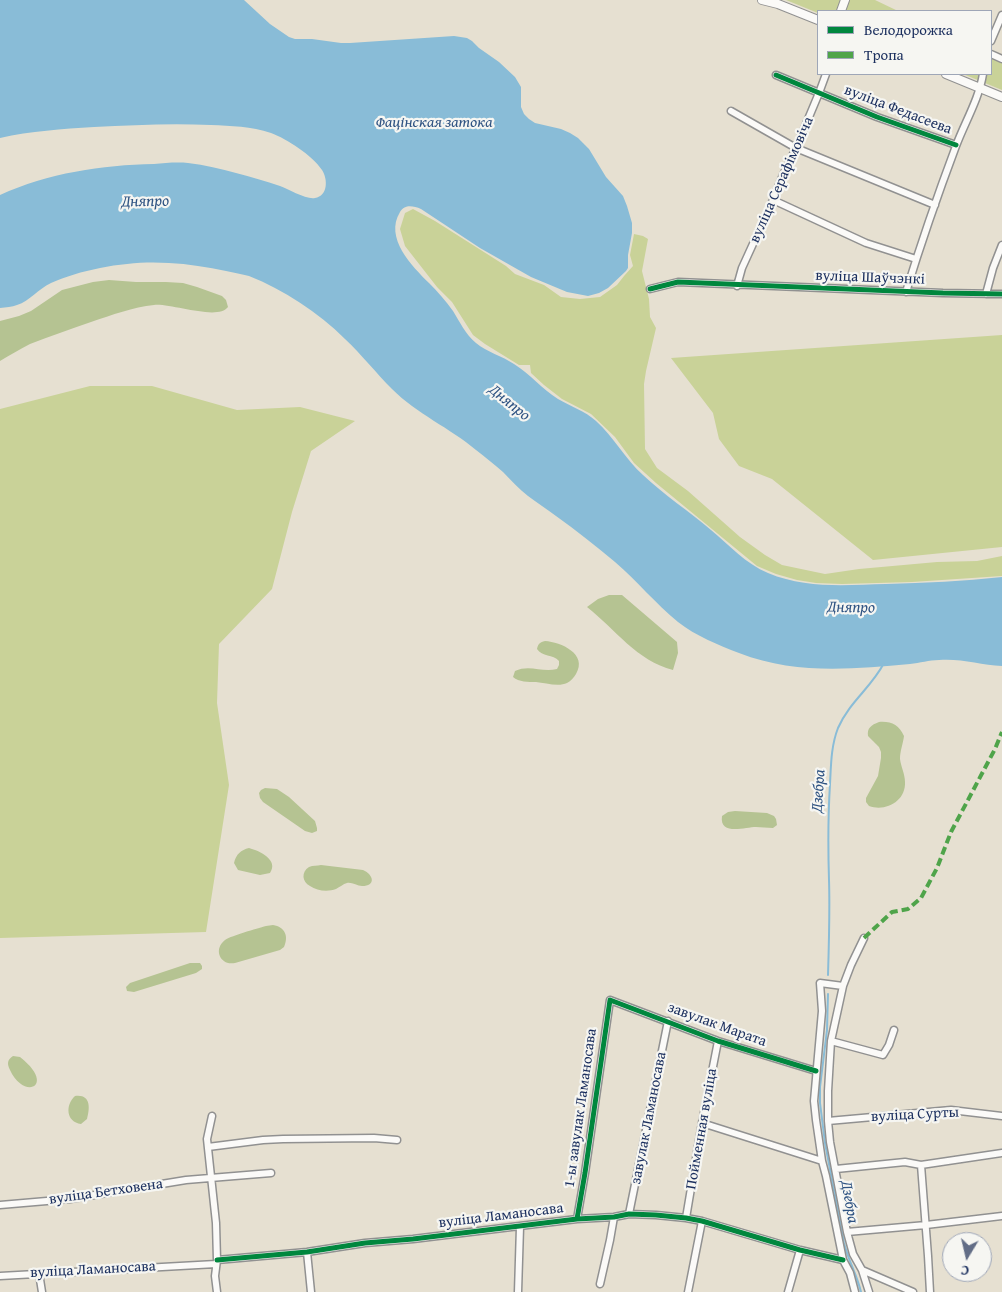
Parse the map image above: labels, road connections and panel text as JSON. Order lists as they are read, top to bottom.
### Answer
{
  "streets": {
    "street": [
      "вуліца Федасеева",
      "вуліца Серафімовіча",
      "вуліца Шаўчэнкі",
      "завулак Марата",
      "1-ы завулак Ламаносава",
      "вуліца Сурты",
      "завулак Ламаносава",
      "Пойменная вуліца",
      "вуліца Бетховена",
      "вуліца Ламаносава"
    ]
  },
  "crossings": [
    ["вуліца Федасеева", "вуліца Серафімовіча"],
    ["вуліца Серафімовіча", "вуліца Шаўчэнкі"],
    ["завулак Марата", "1-ы завулак Ламаносава"],
    ["завулак Марата", "завулак Ламаносава"],
    ["завулак Марата", "Пойменная вуліца"],
    ["1-ы завулак Ламаносава", "вуліца Ламаносава"],
    ["завулак Ламаносава", "вуліца Ламаносава"],
    ["Пойменная вуліца", "вуліца Ламаносава"]
  ],
  "water": ["Фацінская затока", "Дняпро", "Дзебра"],
  "legend": ["Велодорожка", "Тропа"],
  "north": "bottom"
}
